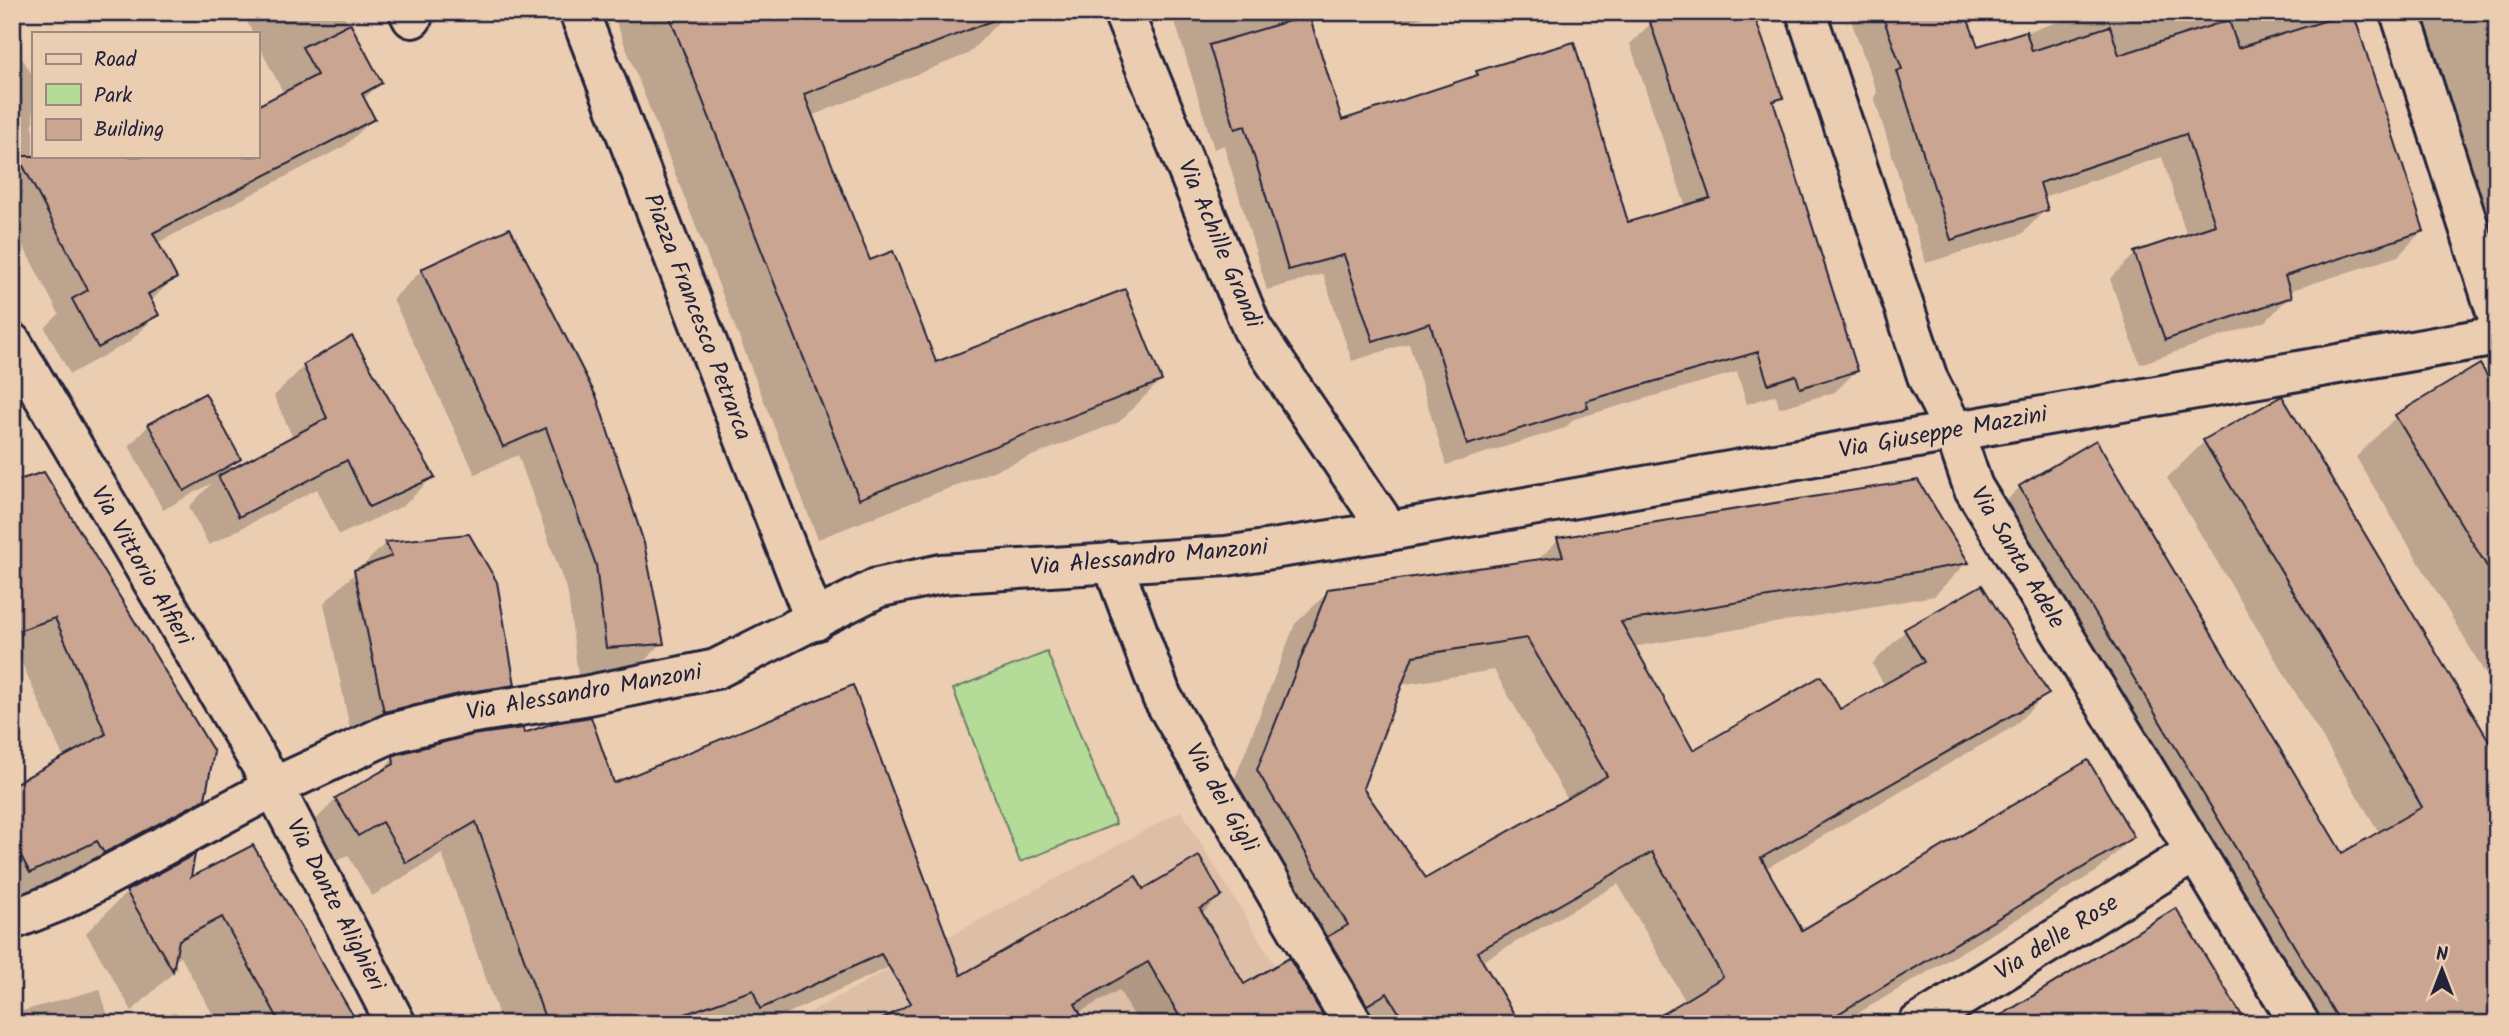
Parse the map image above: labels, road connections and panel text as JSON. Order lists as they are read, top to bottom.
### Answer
{
  "streets": {
    "street": [
      "Via Achille Grandi",
      "Piazza Francesco Petrarca",
      "Via Giuseppe Mazzini",
      "Via Alessandro Manzoni",
      "Via Santa Adele",
      "Via Vittorio Alfieri",
      "Via dei Gigli",
      "Via Dante Alighieri",
      "Via delle Rose"
    ]
  },
  "crossings": [
    ["Via Achille Grandi", "Via Giuseppe Mazzini"],
    ["Via Achille Grandi", "Via Alessandro Manzoni"],
    ["Piazza Francesco Petrarca", "Via Alessandro Manzoni"],
    ["Via Giuseppe Mazzini", "Via Alessandro Manzoni"],
    ["Via Giuseppe Mazzini", "Via Santa Adele"],
    ["Via Alessandro Manzoni", "Via Vittorio Alfieri"],
    ["Via Alessandro Manzoni", "Via dei Gigli"],
    ["Via Alessandro Manzoni", "Via Dante Alighieri"],
    ["Via Santa Adele", "Via delle Rose"],
    ["Via Vittorio Alfieri", "Via Dante Alighieri"]
  ],
  "legend": ["Road", "Park", "Building"],
  "north": "top"
}
